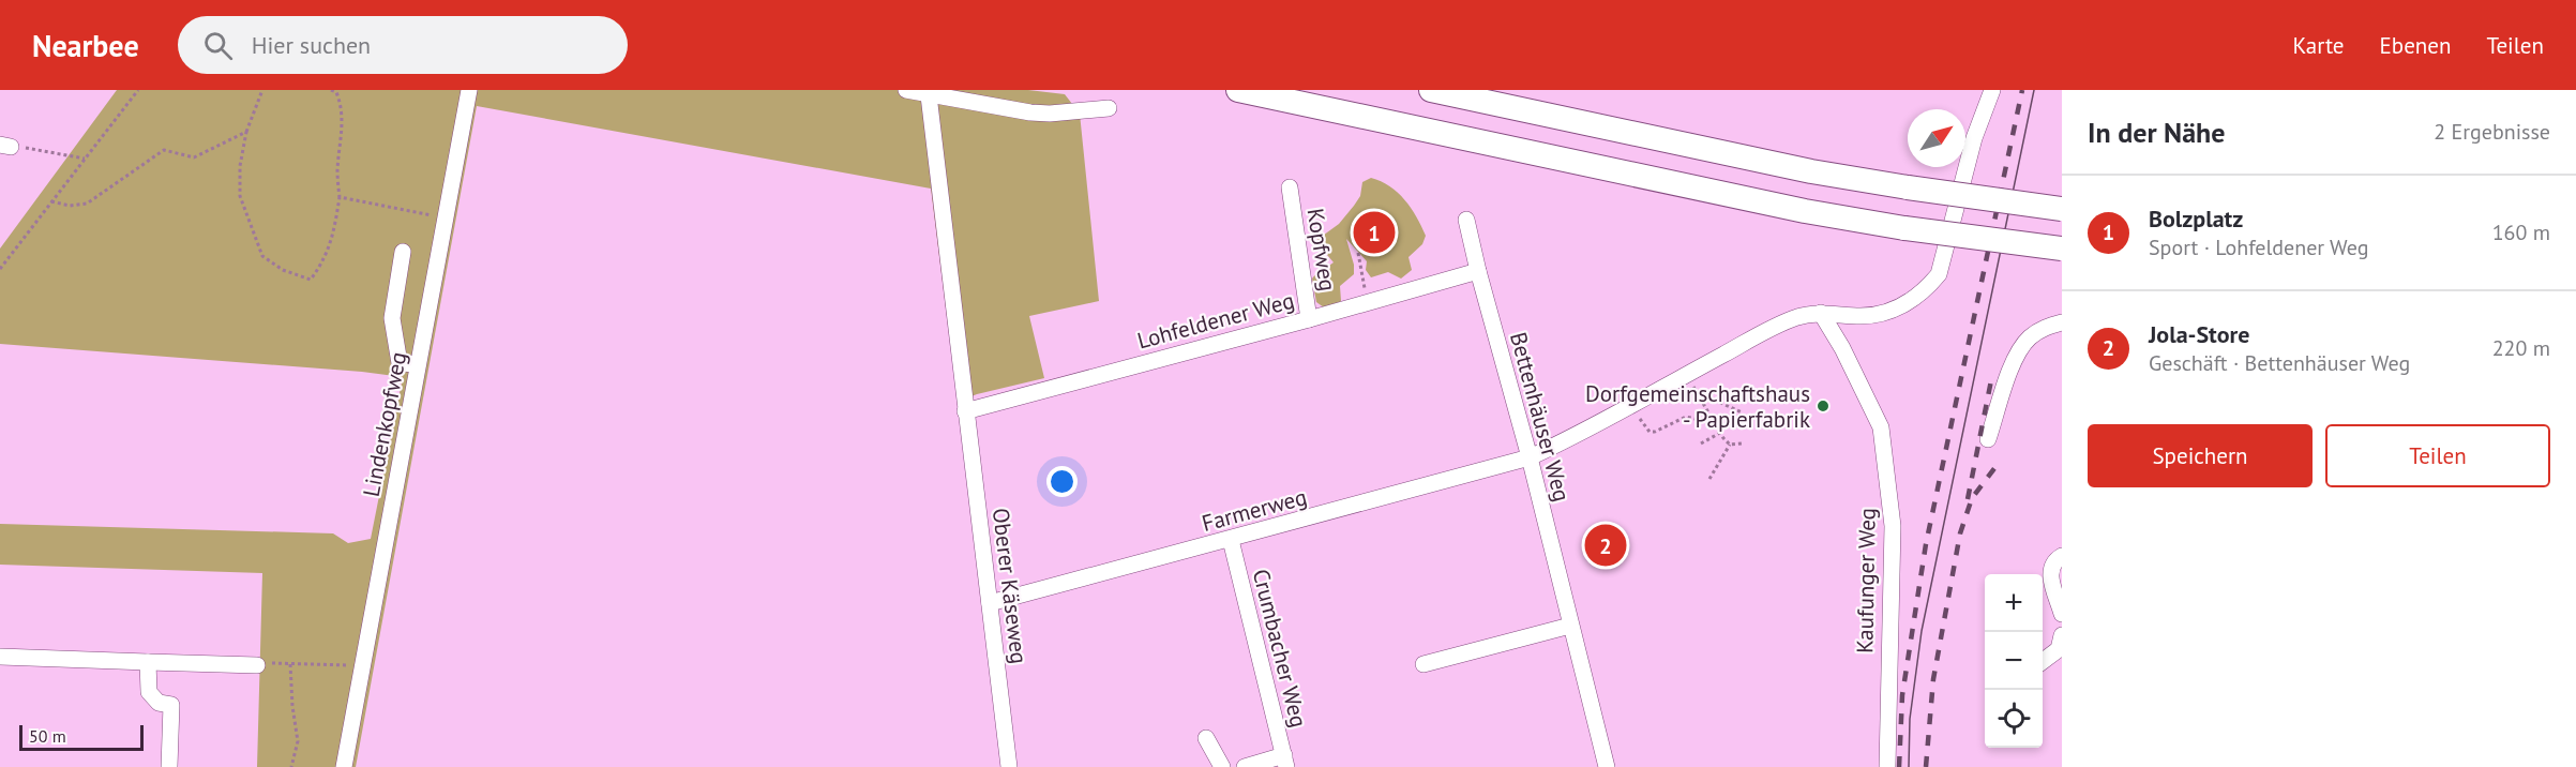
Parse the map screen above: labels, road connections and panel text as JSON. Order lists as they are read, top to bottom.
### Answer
{
  "streets": {
    "street": [
      "Kopfweg",
      "Lohfeldener Weg",
      "Bettenhäuser Weg",
      "Lindenkopfweg",
      "Farmerweg",
      "Kaufunger Weg",
      "Oberer Käseweg",
      "Crumbacher Weg"
    ]
  },
  "crossings": [
    ["Kopfweg", "Lohfeldener Weg"],
    ["Lohfeldener Weg", "Bettenhäuser Weg"],
    ["Lohfeldener Weg", "Oberer Käseweg"],
    ["Bettenhäuser Weg", "Farmerweg"],
    ["Farmerweg", "Oberer Käseweg"],
    ["Farmerweg", "Crumbacher Weg"]
  ],
  "places": ["Dorfgemeinschaftshaus - Papierfabrik"],
  "scale_bar": "50 m",
  "north": "top right",
  "page": {
    "header": "Nearbee",
    "search": "Hier suchen",
    "nav": ["Karte", "Ebenen", "Teilen"],
    "heading": ["In der Nähe", "2 Ergebnisse"],
    "list": [
      {
        "mark": "1",
        "name": "Bolzplatz",
        "note": "Sport · Lohfeldener Weg",
        "value": "160 m"
      },
      {
        "mark": "2",
        "name": "Jola-Store",
        "note": "Geschäft · Bettenhäuser Weg",
        "value": "220 m"
      }
    ],
    "pins": ["1", "2"],
    "buttons": ["Speichern", "Teilen"],
    "map_buttons": ["+", "−"],
    "scale": "50 m"
  }
}
